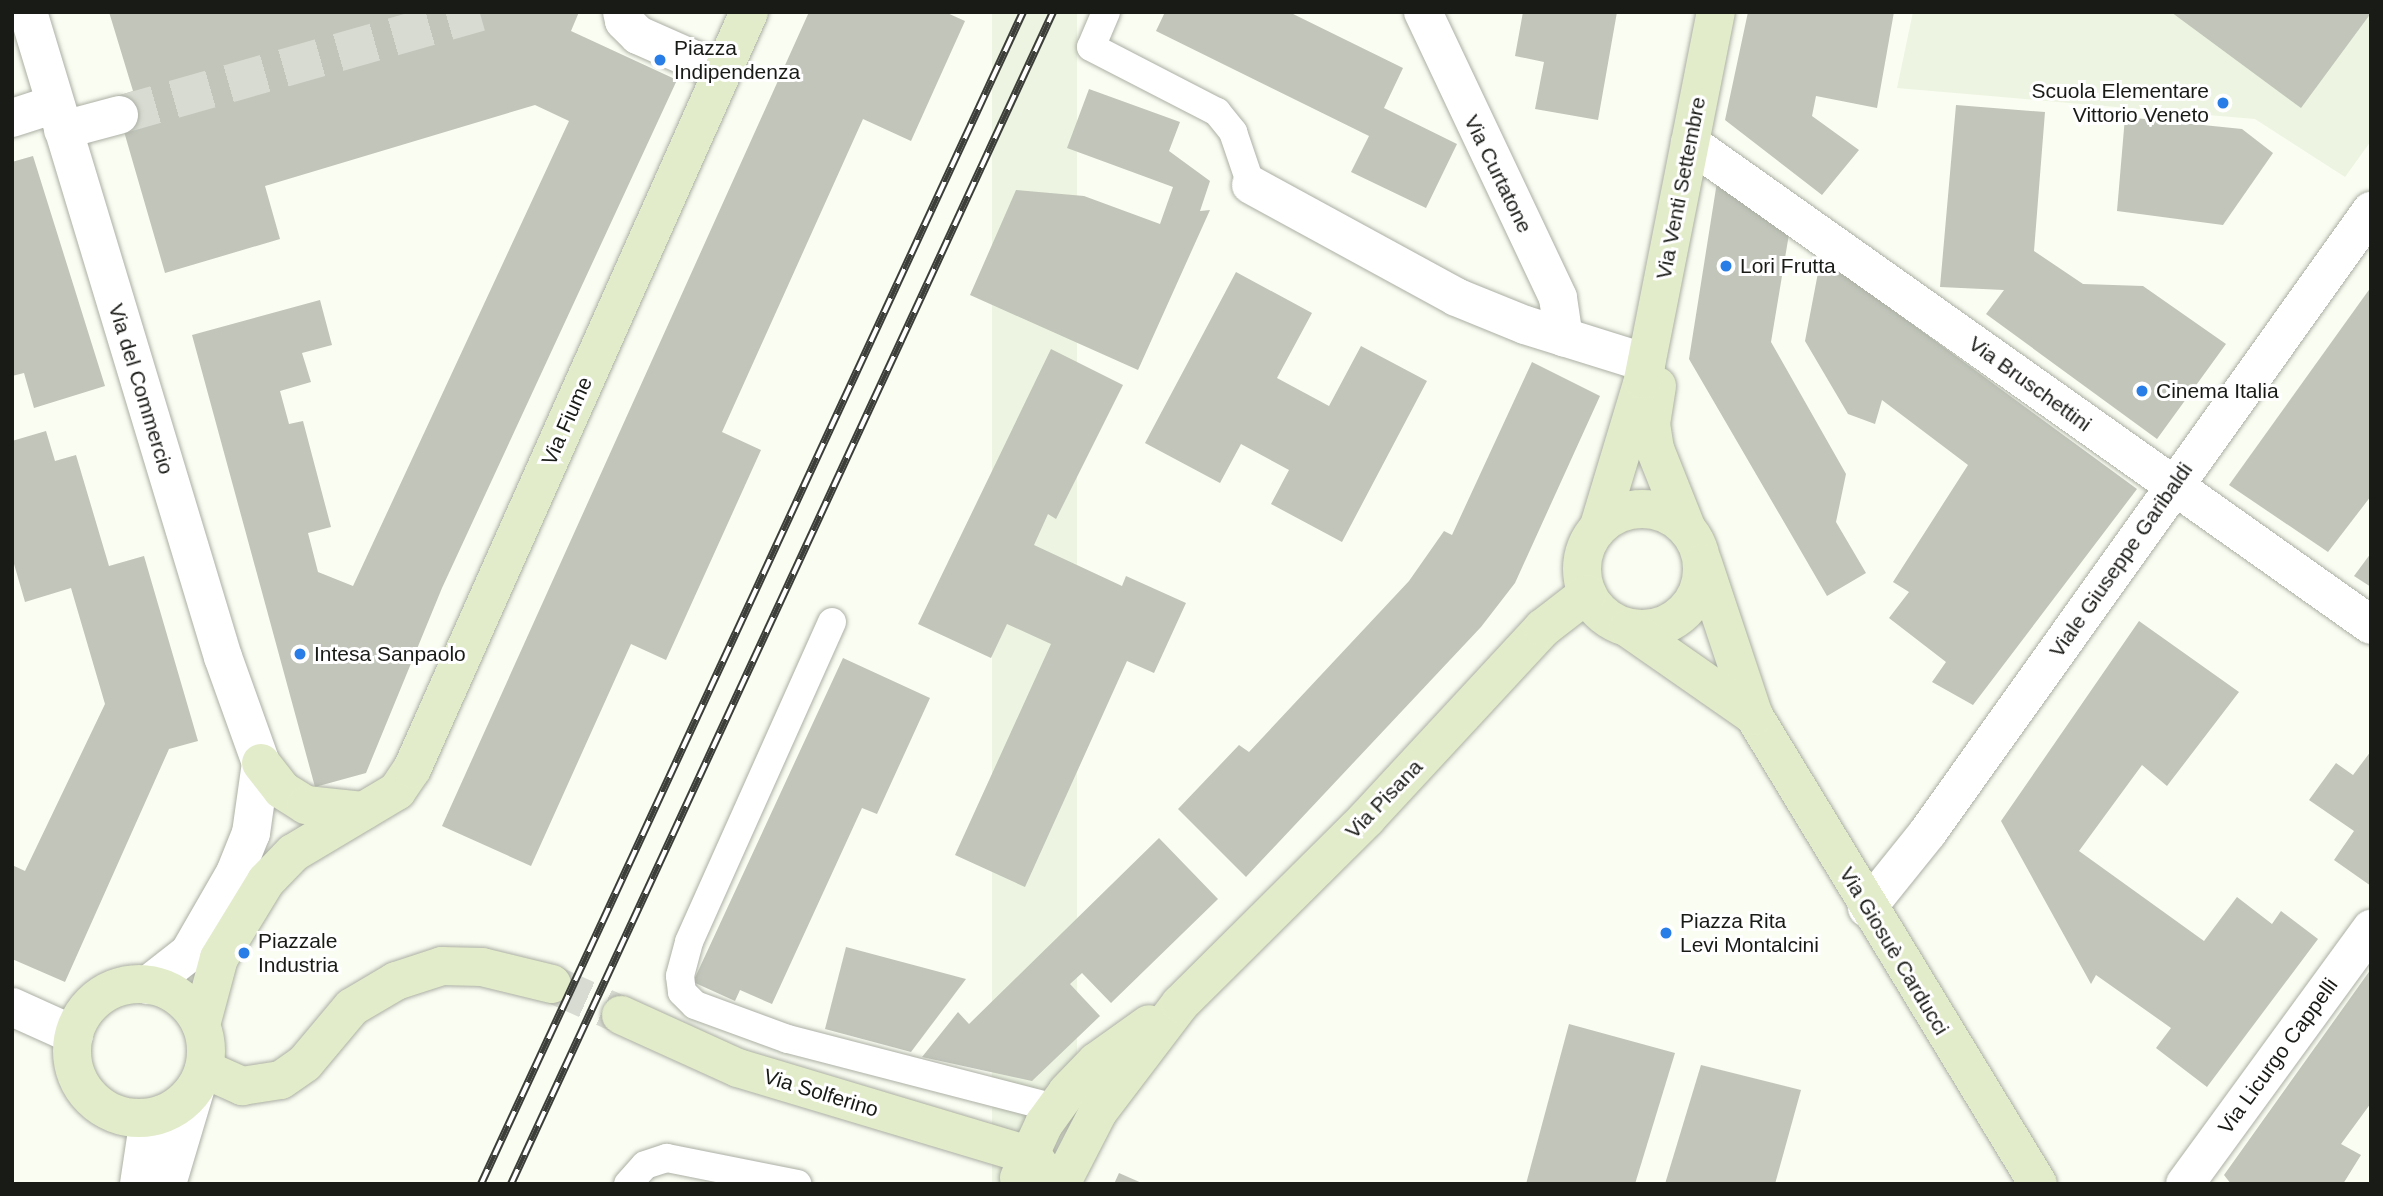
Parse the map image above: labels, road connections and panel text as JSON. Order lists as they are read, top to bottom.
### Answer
{
  "streets": {
    "main road": [
      "Via Venti Settembre",
      "Via Fiume",
      "Via Pisana",
      "Via Giosuè Carducci",
      "Via Solferino"
    ],
    "street": [
      "Via Curtatone",
      "Via Bruschettini",
      "Via del Commercio",
      "Viale Giuseppe Garibaldi",
      "Via Licurgo Cappelli"
    ]
  },
  "crossings": [
    ["Via Venti Settembre", "Via Bruschettini"],
    ["Via Venti Settembre", "Via Pisana"],
    ["Via Venti Settembre", "Via Giosuè Carducci"],
    ["Via Bruschettini", "Viale Giuseppe Garibaldi"],
    ["Viale Giuseppe Garibaldi", "Via Giosuè Carducci"],
    ["Via Pisana", "Via Giosuè Carducci"],
    ["Via Pisana", "Via Solferino"]
  ],
  "places": [
    "Piazza Indipendenza",
    "Scuola Elementare Vittorio Veneto",
    "Lori Frutta",
    "Cinema Italia",
    "Intesa Sanpaolo",
    "Piazza Rita Levi Montalcini",
    "Piazzale Industria"
  ]
}
